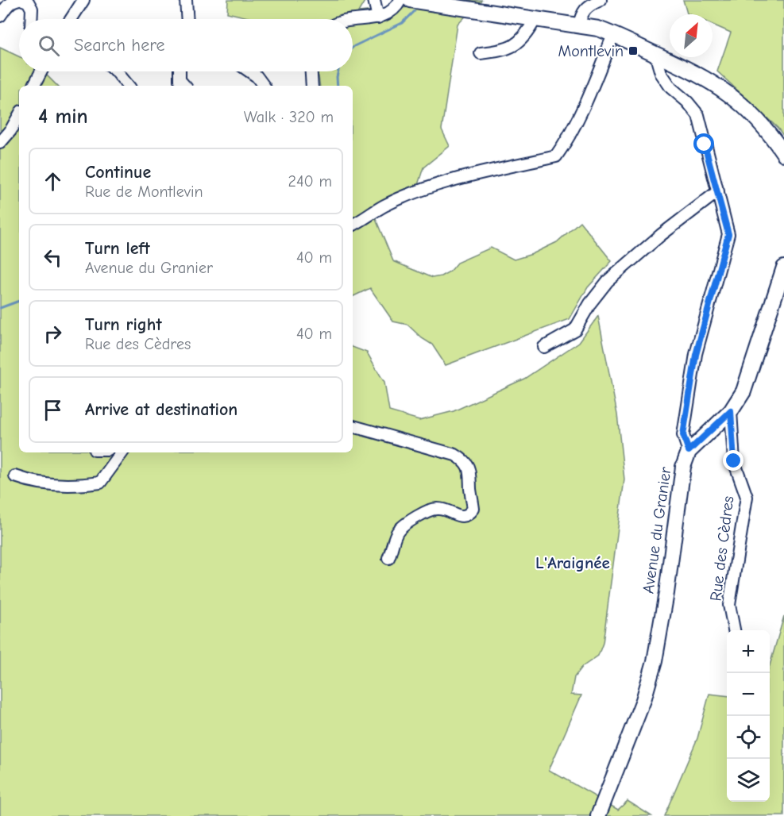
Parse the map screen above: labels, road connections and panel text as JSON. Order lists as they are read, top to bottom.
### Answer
{
  "streets": {
    "main road": ["Avenue du Granier"],
    "street": ["Rue des Cèdres"]
  },
  "crossings": [
    ["Avenue du Granier", "Rue des Cèdres"]
  ],
  "districts": ["L'Araignée"],
  "places": {
    "transit": ["Montlevin"]
  },
  "north": "top right",
  "page": {
    "search": "Search here",
    "heading": ["4 min", "Walk · 320 m"],
    "list": [
      ["Continue", "Rue de Montlevin", "240 m"],
      ["Turn left", "Avenue du Granier", "40 m"],
      ["Turn right", "Rue des Cèdres", "40 m"],
      "Arrive at destination"
    ],
    "map_buttons": ["+", "−"]
  }
}
